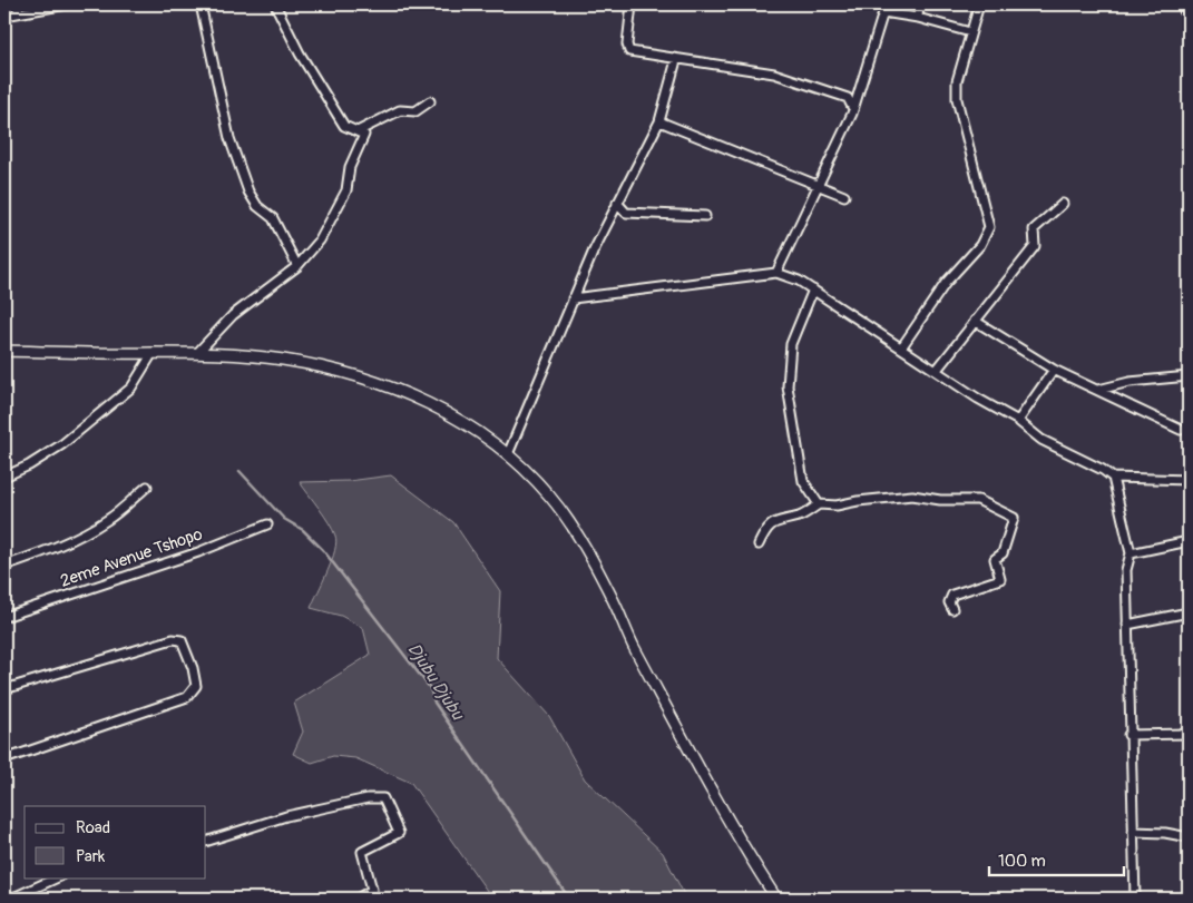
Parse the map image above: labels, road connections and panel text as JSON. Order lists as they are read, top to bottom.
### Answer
{
  "streets": {
    "street": ["2eme Avenue Tshopo"]
  },
  "water": ["Djubu Djubu"],
  "legend": ["Road", "Park"],
  "scale_bar": "100 m"
}
